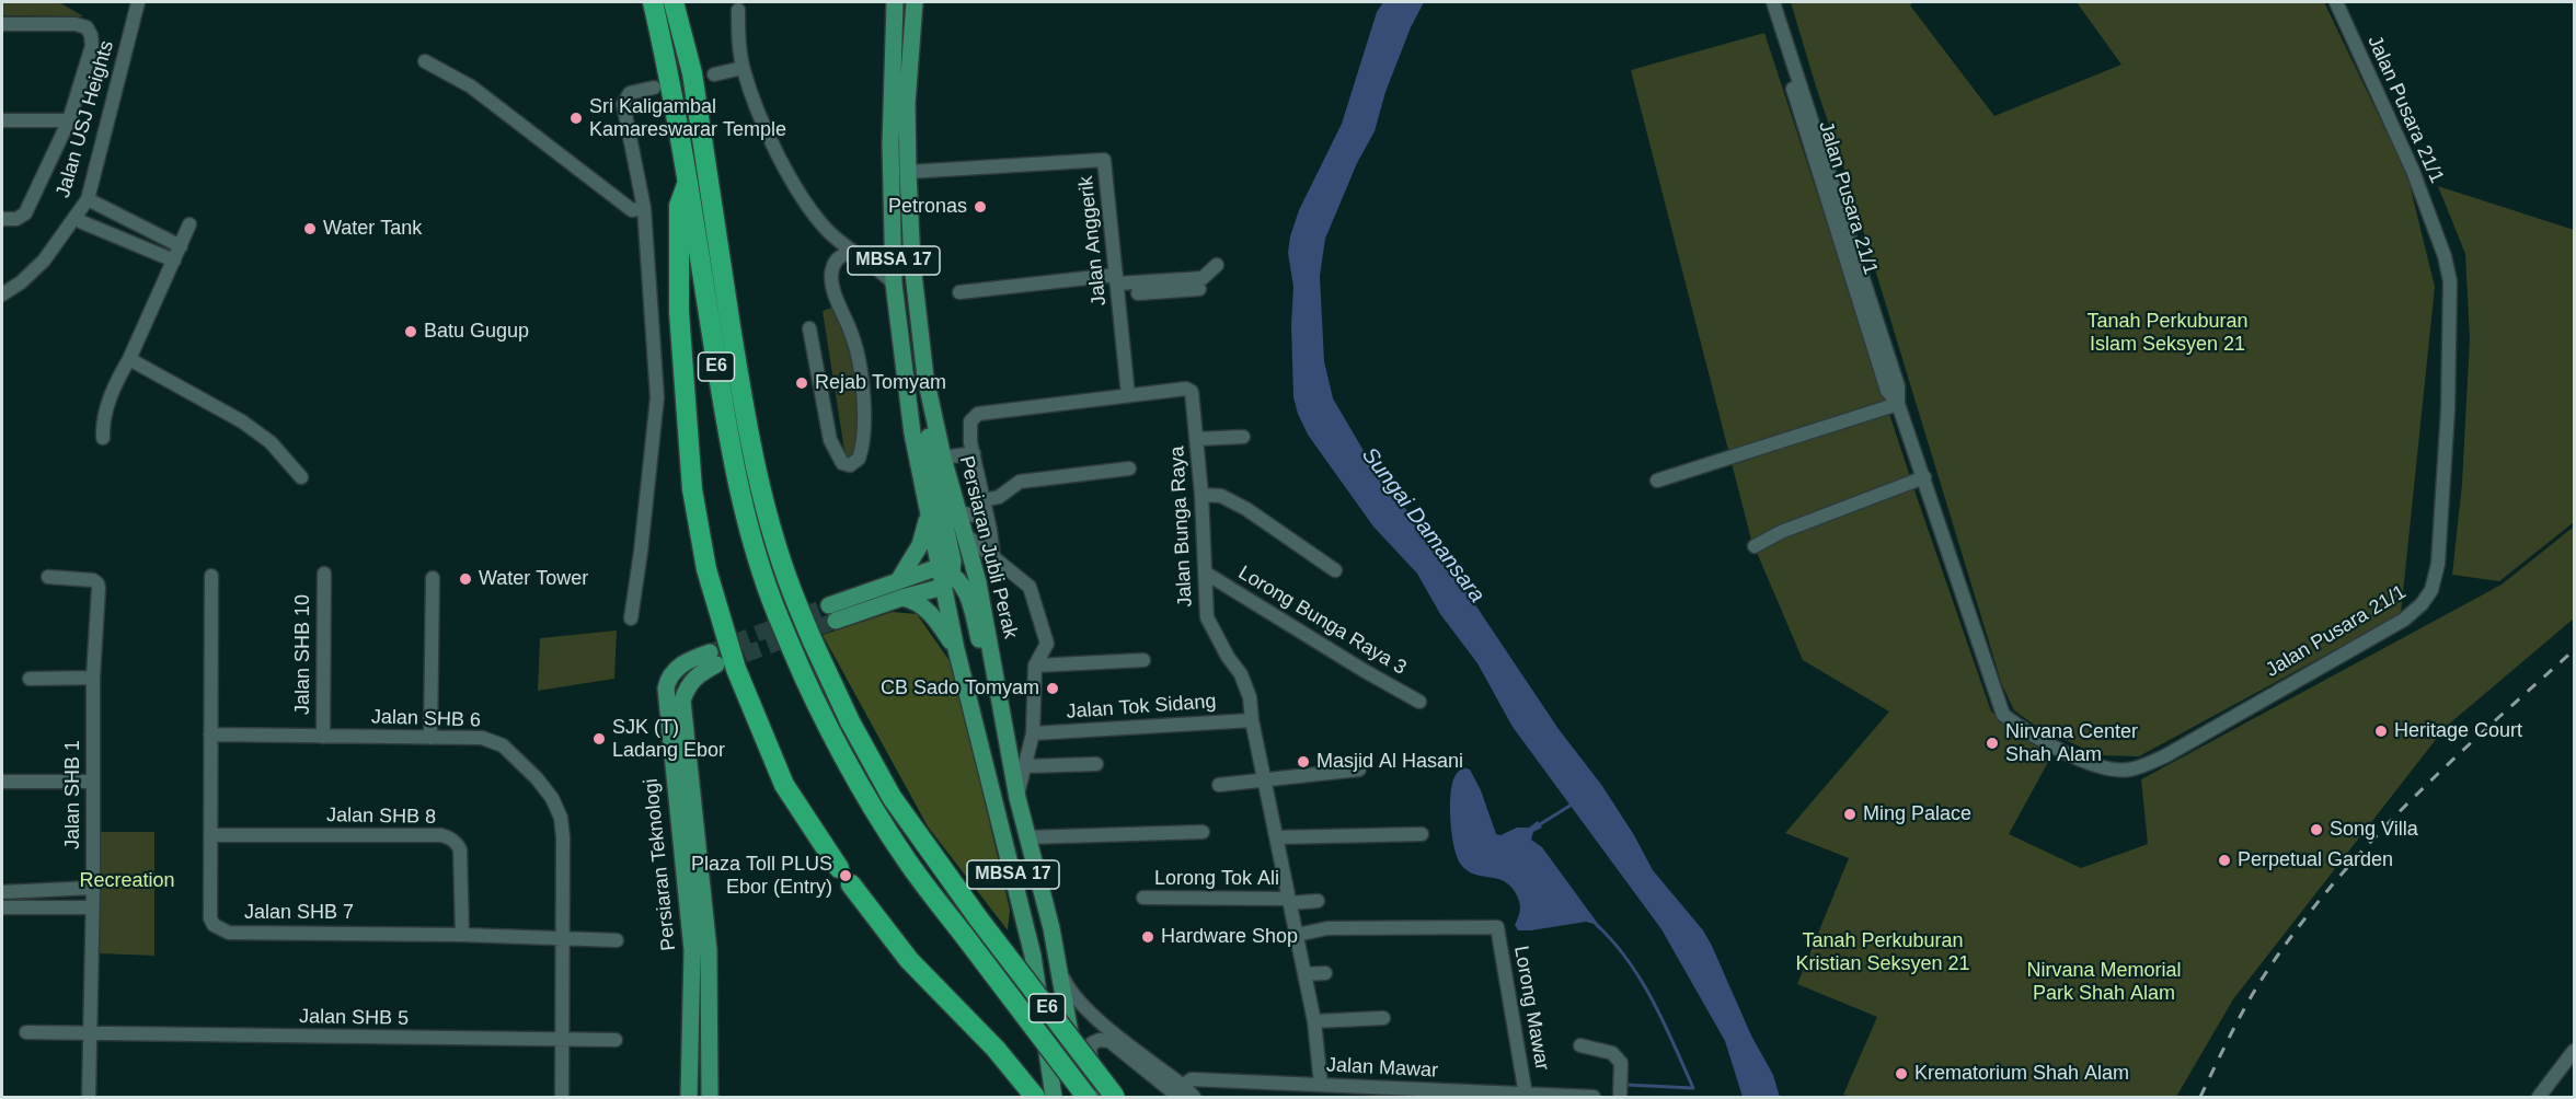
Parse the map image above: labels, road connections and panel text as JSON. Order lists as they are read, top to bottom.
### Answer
{
  "streets": {
    "highway": ["E6"],
    "main road": ["MBSA 17", "Persiaran Jubli Perak", "Persiaran Teknologi"],
    "street": [
      "Jalan Pusara 21/1",
      "Jalan USJ Heights",
      "Jalan Anggerik",
      "Jalan Bunga Raya",
      "Lorong Bunga Raya 3",
      "Jalan SHB 10",
      "Jalan Tok Sidang",
      "Jalan SHB 6",
      "Jalan SHB 1",
      "Jalan SHB 8",
      "Lorong Tok Ali",
      "Jalan SHB 7",
      "Lorong Mawar",
      "Jalan SHB 5",
      "Jalan Mawar"
    ]
  },
  "crossings": [
    ["Jalan Anggerik", "Jalan Bunga Raya"],
    ["Jalan Anggerik", "Persiaran Jubli Perak"],
    ["Jalan Bunga Raya", "Lorong Bunga Raya 3"],
    ["Jalan Bunga Raya", "Jalan Tok Sidang"],
    ["Jalan Bunga Raya", "Lorong Tok Ali"],
    ["Jalan Bunga Raya", "Lorong Mawar"],
    ["Jalan Bunga Raya", "Jalan Mawar"],
    ["Jalan SHB 10", "Jalan SHB 6"],
    ["Jalan SHB 6", "Jalan SHB 7"],
    ["Jalan SHB 6", "Jalan SHB 5"],
    ["Jalan SHB 1", "Jalan SHB 5"],
    ["Jalan SHB 8", "Jalan SHB 7"],
    ["Lorong Mawar", "Jalan Mawar"]
  ],
  "water": ["Sungai Damansara"],
  "parks": [
    "Tanah Perkuburan Islam Seksyen 21",
    "Recreation",
    "Tanah Perkuburan Kristian Seksyen 21",
    "Nirvana Memorial Park Shah Alam"
  ],
  "places": [
    "Sri Kaligambal Kamareswarar Temple",
    "Petronas",
    "Water Tank",
    "Batu Gugup",
    "Rejab Tomyam",
    "Water Tower",
    "CB Sado Tomyam",
    "Heritage Court",
    "SJK (T) Ladang Ebor",
    "Nirvana Center Shah Alam",
    "Masjid Al Hasani",
    "Ming Palace",
    "Song Villa",
    "Perpetual Garden",
    "Plaza Toll PLUS Ebor (Entry)",
    "Hardware Shop",
    "Krematorium Shah Alam"
  ]
}
